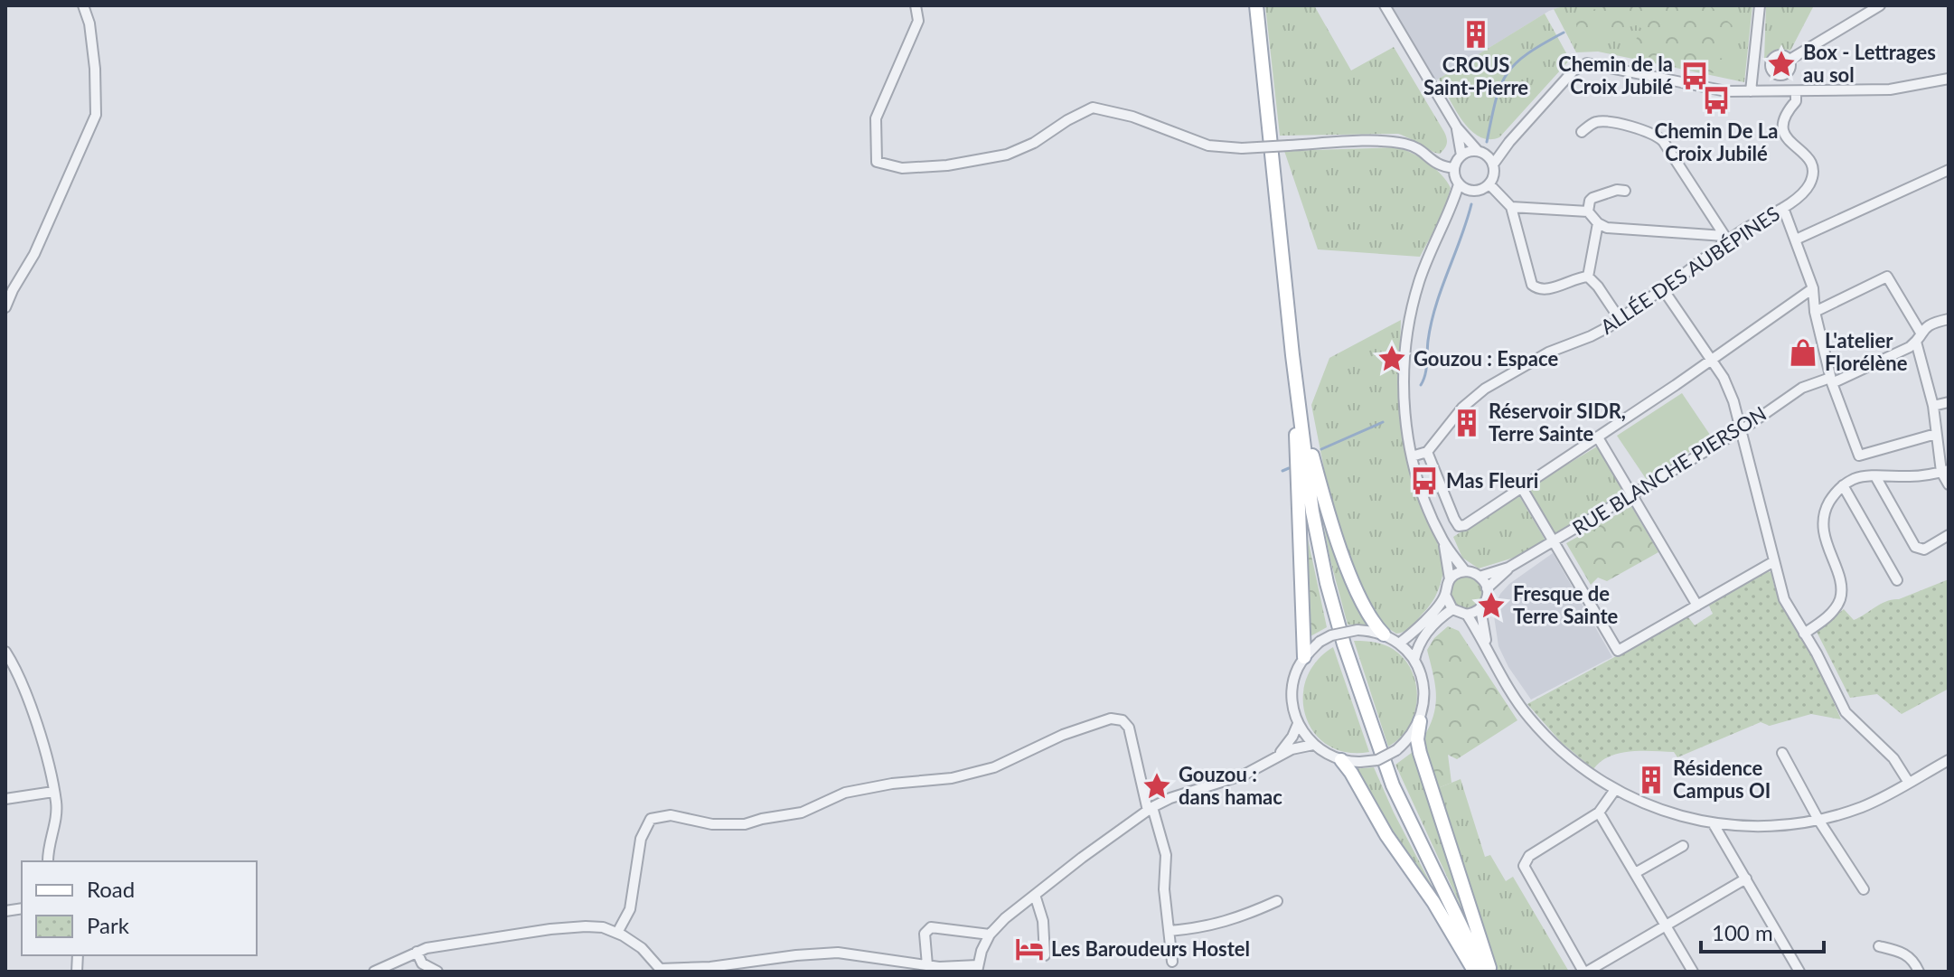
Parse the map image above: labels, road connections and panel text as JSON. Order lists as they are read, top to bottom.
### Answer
{
  "streets": {
    "street": ["ALLÉE DES AUBÉPINES", "RUE BLANCHE PIERSON"]
  },
  "places": {
    "building": ["CROUS Saint-Pierre", "Réservoir SIDR, Terre Sainte", "Résidence Campus OI"],
    "place": [
      "Box - Lettrages au sol",
      "Gouzou : Espace",
      "Fresque de Terre Sainte",
      "Gouzou : dans hamac"
    ],
    "bus stop": ["Chemin de la Croix Jubilé", "Chemin De La Croix Jubilé", "Mas Fleuri"],
    "shop": ["L'atelier Florélène"],
    "hotel": ["Les Baroudeurs Hostel"]
  },
  "legend": ["Road", "Park"],
  "scale_bar": "100 m"
}
